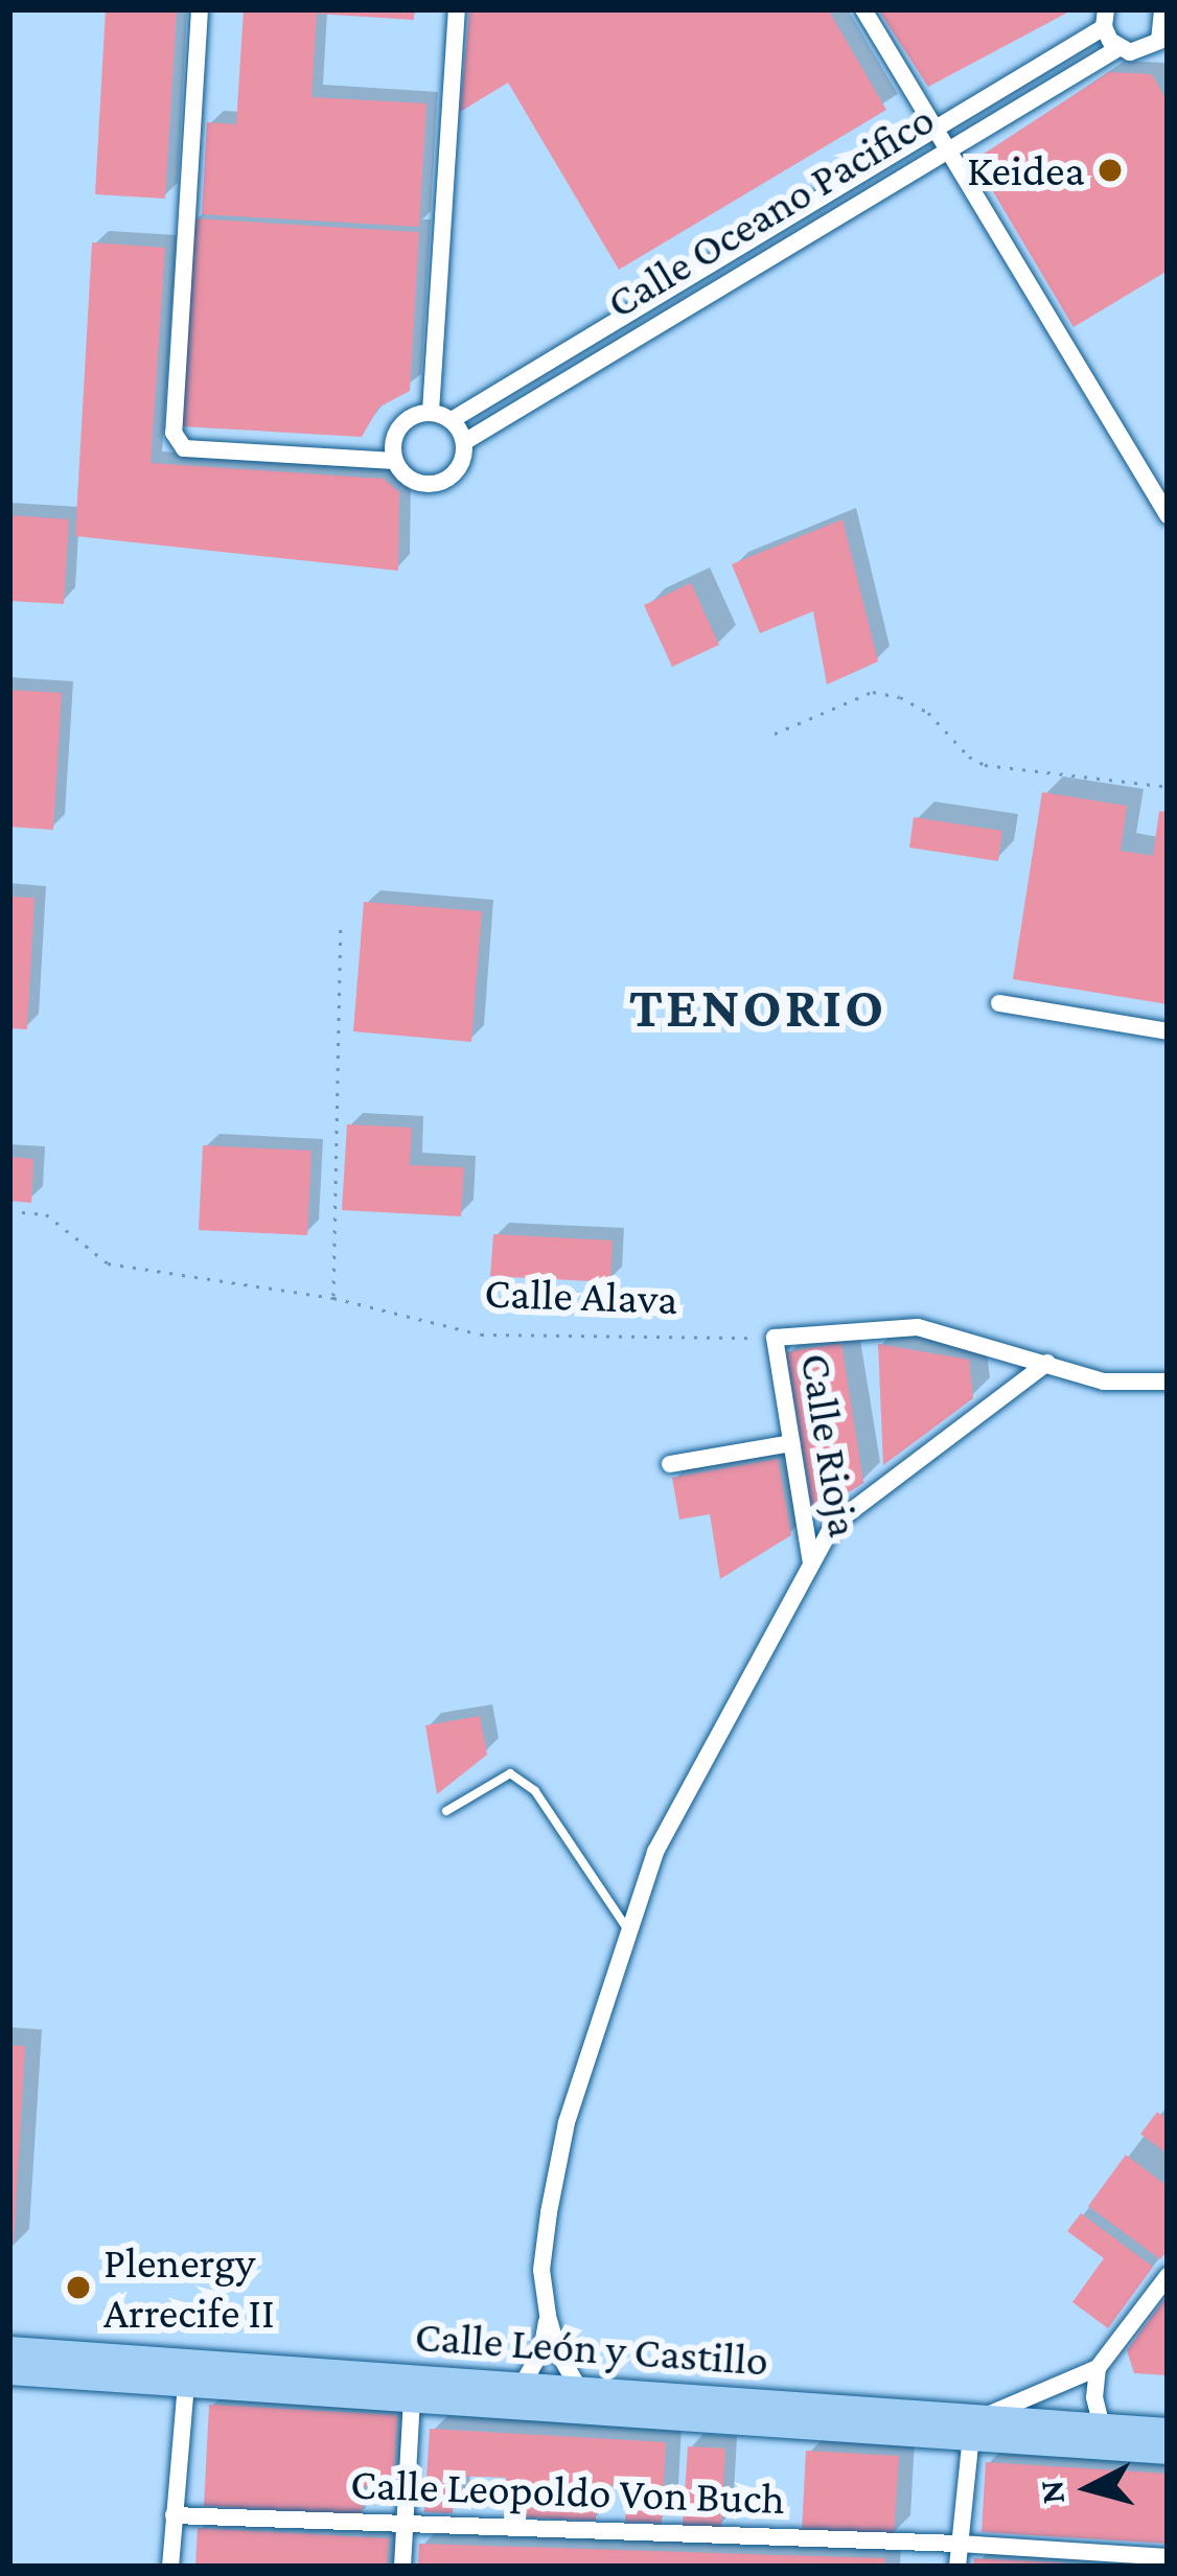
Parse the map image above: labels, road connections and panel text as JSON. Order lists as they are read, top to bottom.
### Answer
{
  "streets": {
    "main road": ["Calle León y Castillo"],
    "street": ["Calle Oceano Pacifico", "Calle Rioja", "Calle Leopoldo Von Buch"],
    "path": ["Calle Alava"]
  },
  "crossings": [
    ["Calle Alava", "Calle Rioja"]
  ],
  "districts": ["TENORIO"],
  "places": ["Keidea", "Plenergy Arrecife II"],
  "north": "left"
}
